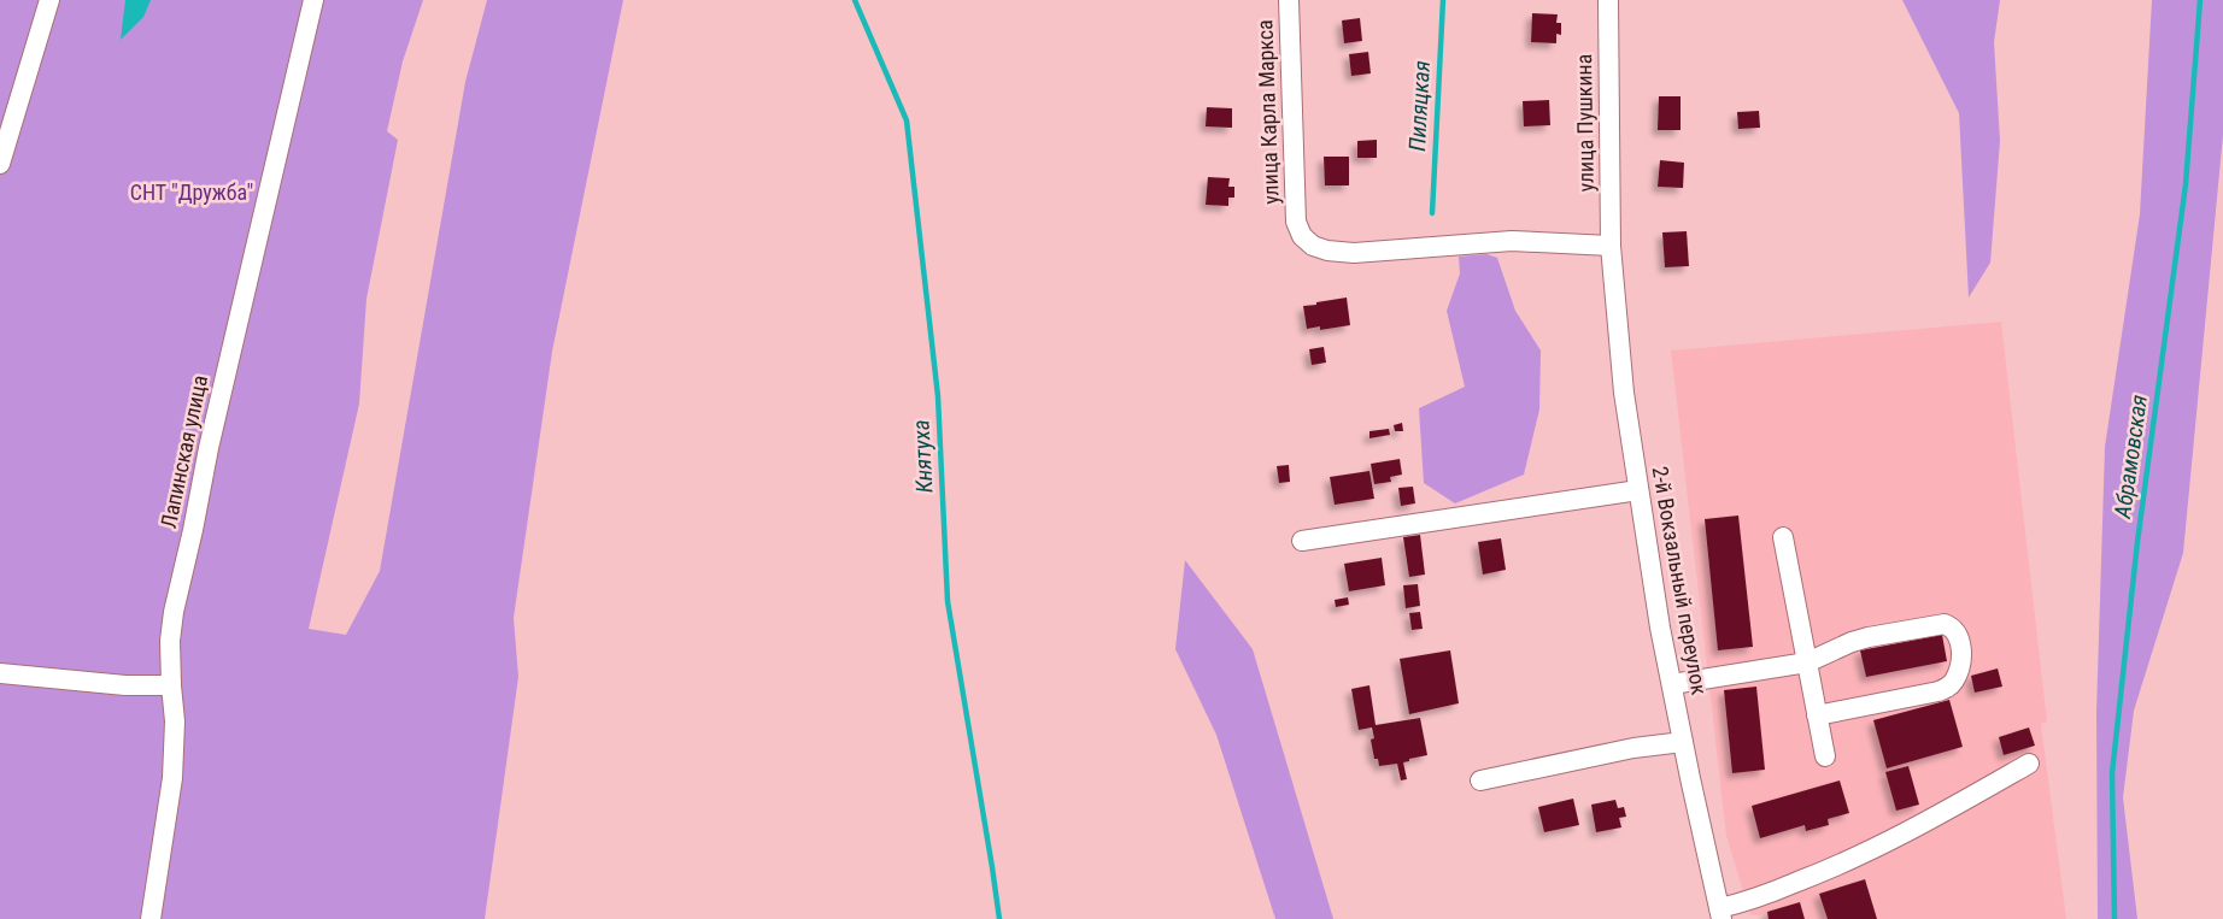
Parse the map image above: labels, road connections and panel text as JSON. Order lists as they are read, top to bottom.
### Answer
{
  "streets": {
    "street": [
      "улица Карла Маркса",
      "улица Пушкина",
      "Лапинская улица",
      "2-й Вокзальный переулок"
    ]
  },
  "crossings": [
    ["улица Карла Маркса", "улица Пушкина"],
    ["улица Карла Маркса", "2-й Вокзальный переулок"],
    ["улица Пушкина", "2-й Вокзальный переулок"]
  ],
  "water": ["Пиляцкая", "Княтуха", "Абрамовская"],
  "parks": ["СНТ \"Дружба\""]
}
